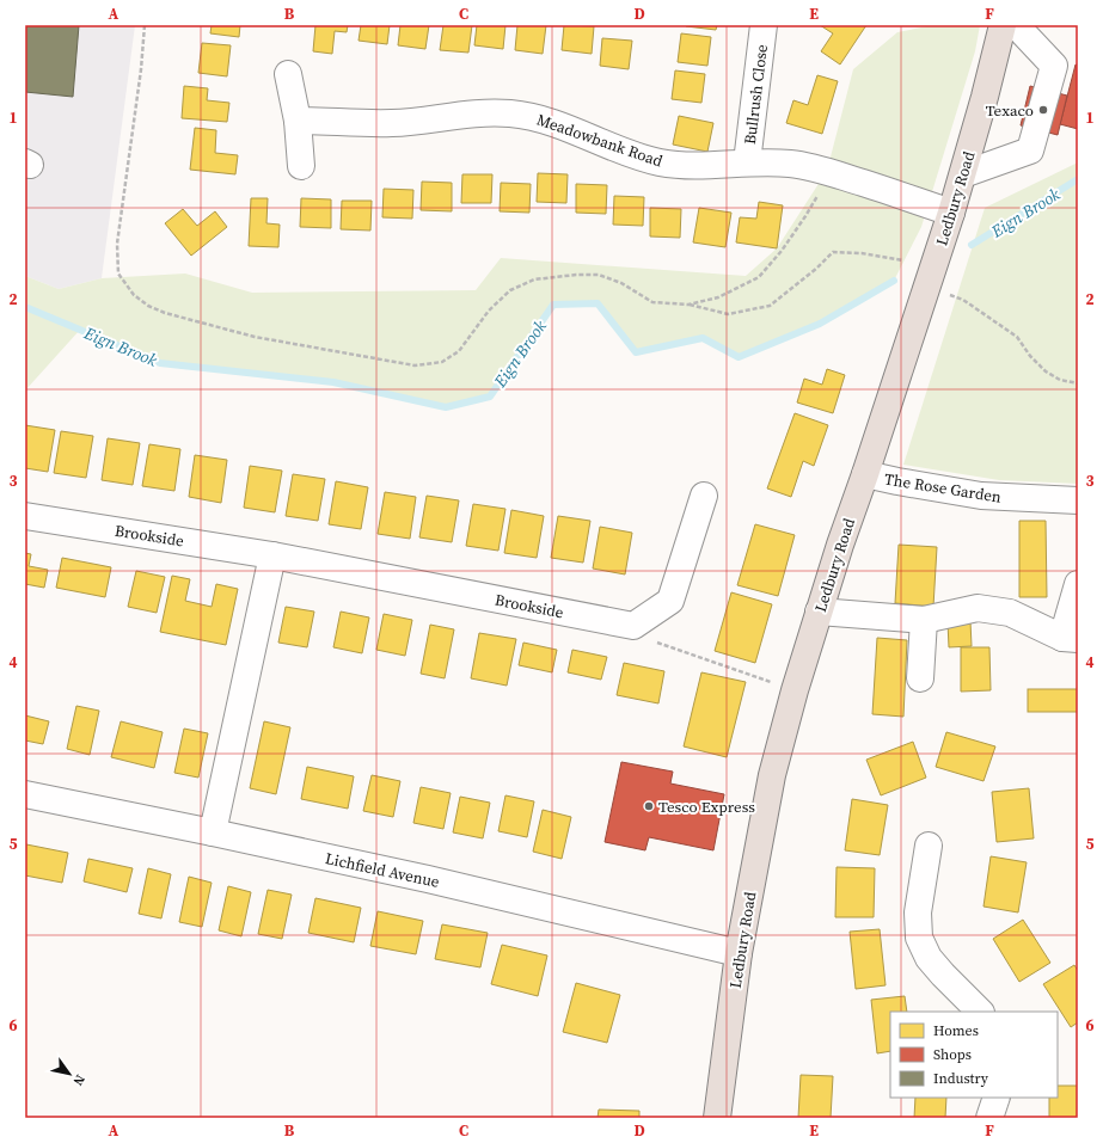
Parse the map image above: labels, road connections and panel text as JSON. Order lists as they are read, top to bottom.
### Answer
{
  "streets": {
    "highway": ["Ledbury Road"],
    "street": [
      "Bullrush Close",
      "Meadowbank Road",
      "The Rose Garden",
      "Brookside",
      "Lichfield Avenue"
    ]
  },
  "crossings": [
    ["Bullrush Close", "Meadowbank Road"],
    ["Meadowbank Road", "Ledbury Road"],
    ["Ledbury Road", "The Rose Garden"],
    ["Ledbury Road", "Lichfield Avenue"]
  ],
  "water": ["Eign Brook"],
  "places": ["Texaco", "Tesco Express"],
  "legend": ["Homes", "Shops", "Industry"],
  "north": "bottom right",
  "grid": {
    "columns": [
      "A",
      "B",
      "C",
      "D",
      "E",
      "F"
    ],
    "rows": [
      "1",
      "2",
      "3",
      "4",
      "5",
      "6"
    ]
  }
}
